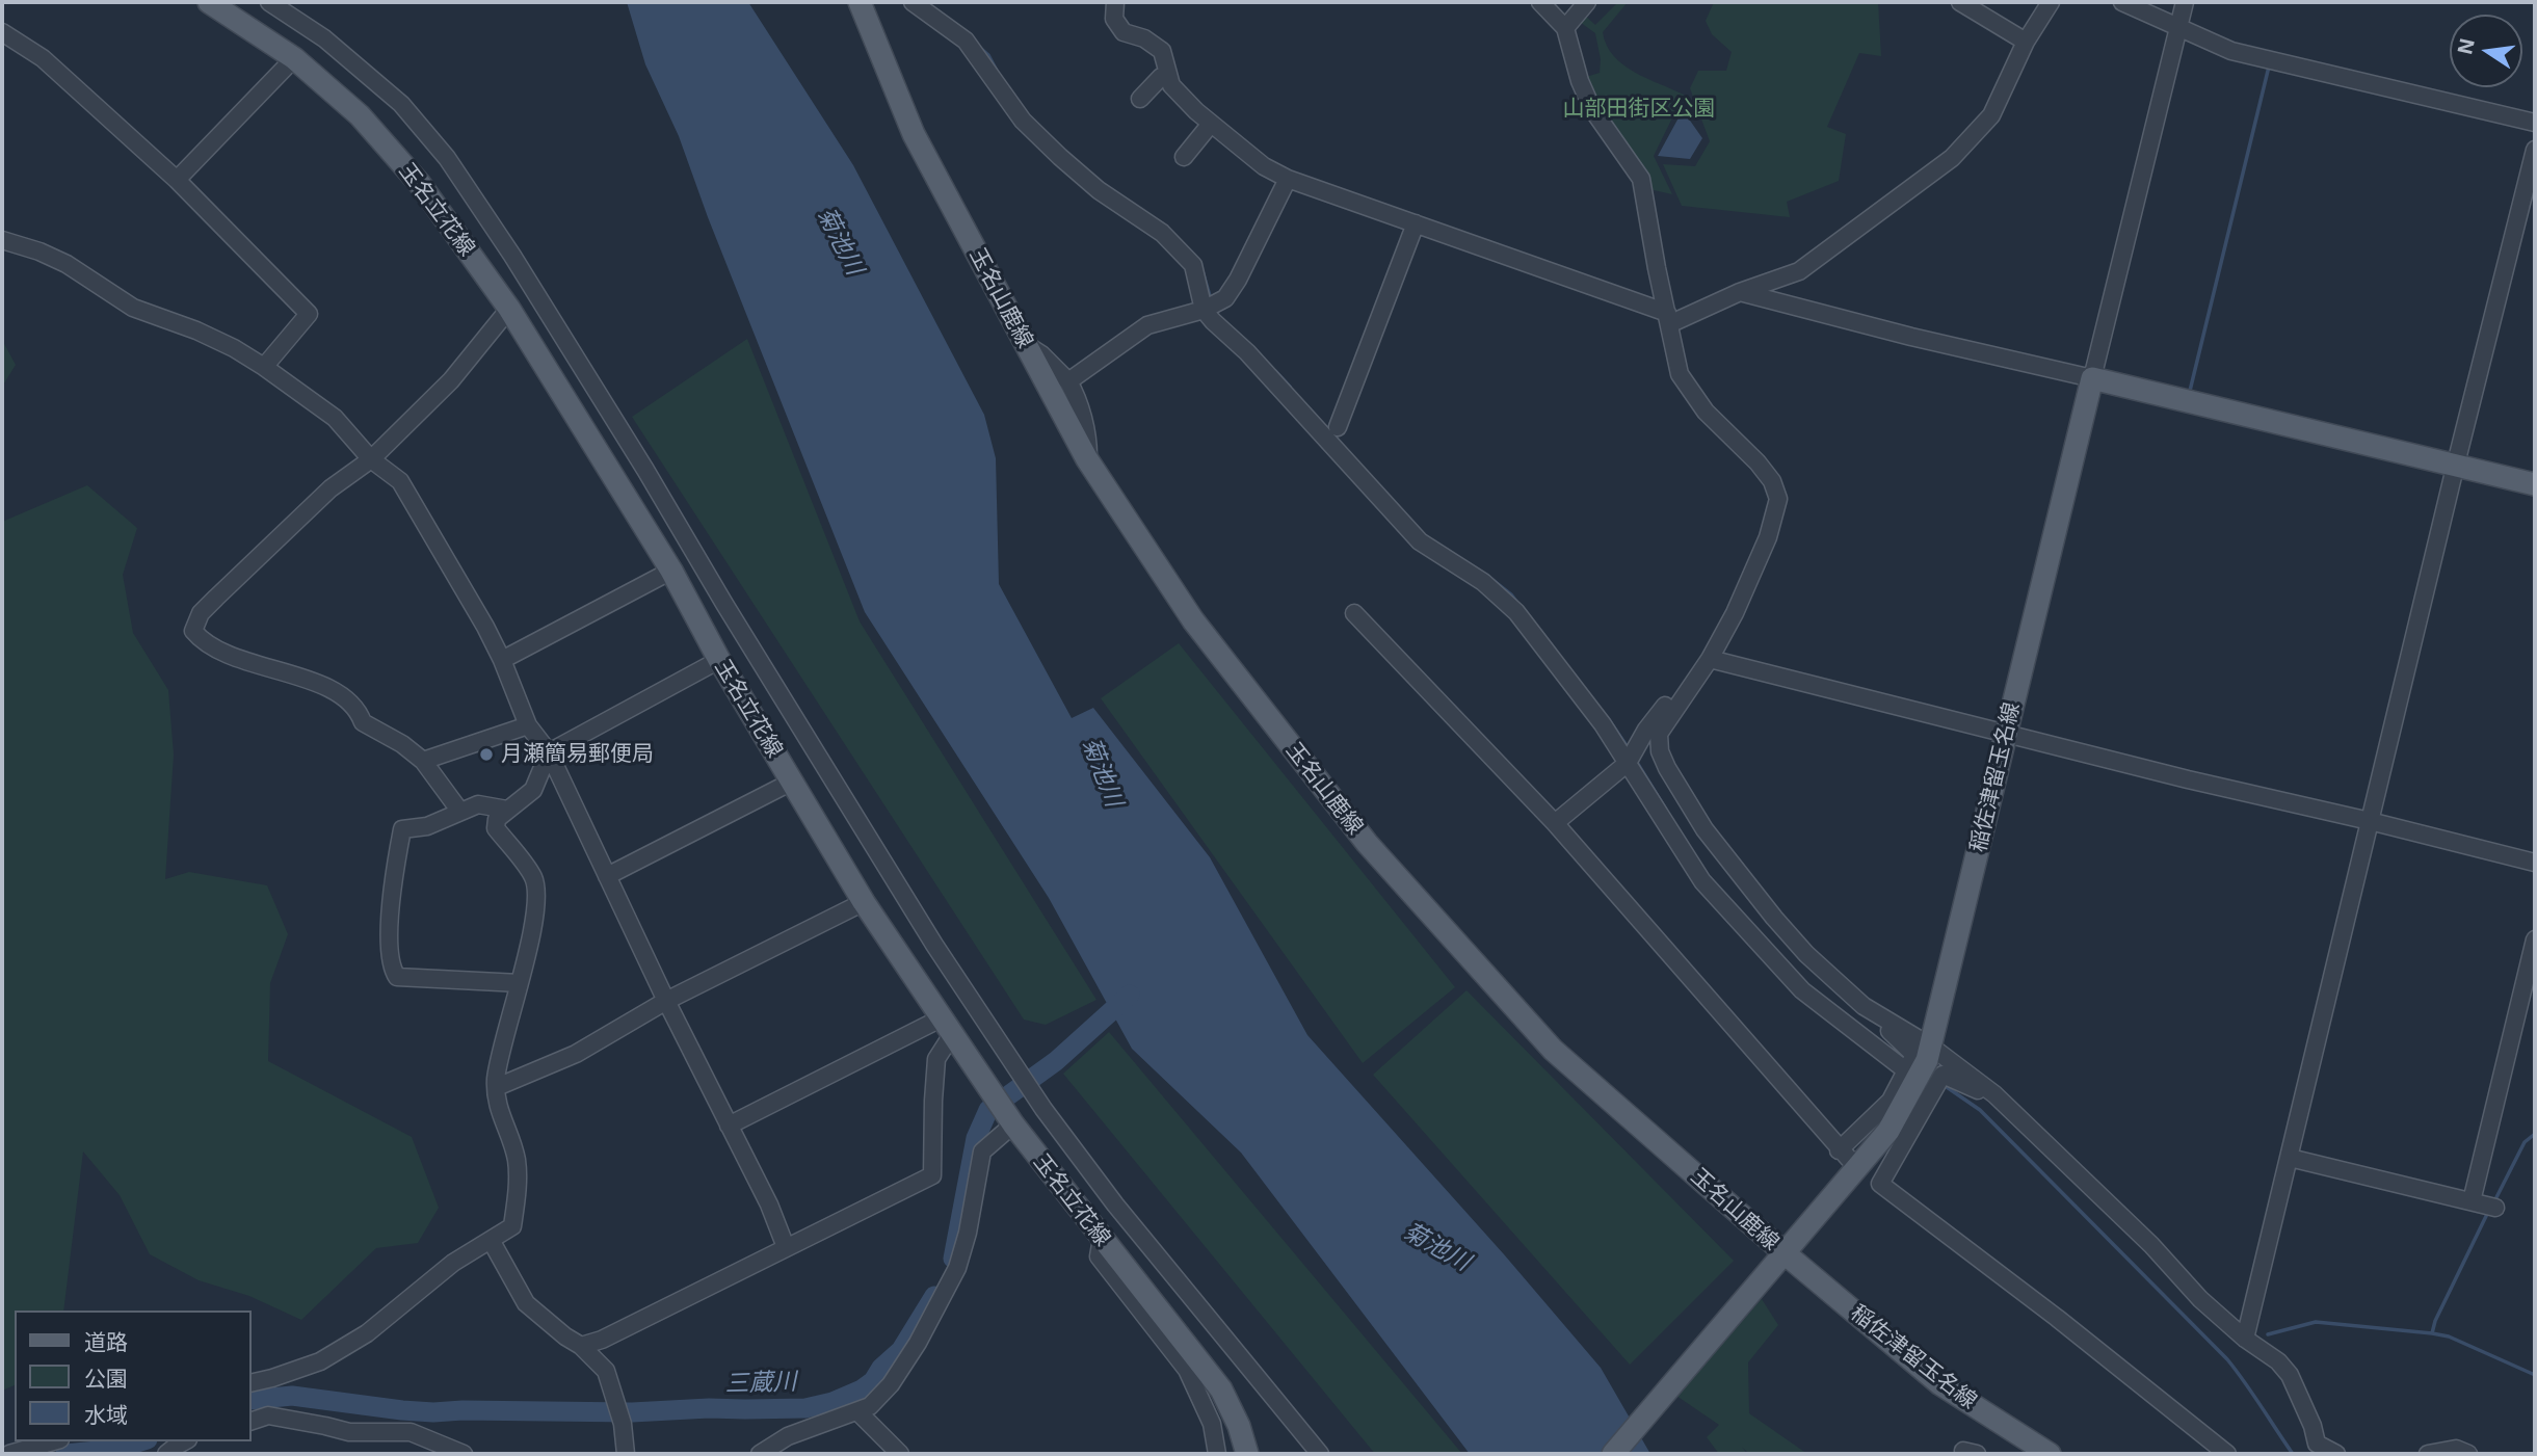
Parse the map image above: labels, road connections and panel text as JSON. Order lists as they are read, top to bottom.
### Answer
{
  "streets": {
    "main road": ["玉名立花線", "玉名山鹿線", "稲佐津留玉名線"]
  },
  "crossings": [
    ["玉名山鹿線", "稲佐津留玉名線"]
  ],
  "water": ["菊池川", "三蔵川"],
  "parks": ["山部田街区公園"],
  "places": ["月瀬簡易郵便局"],
  "legend": ["道路", "公園", "水域"],
  "north": "left"
}
